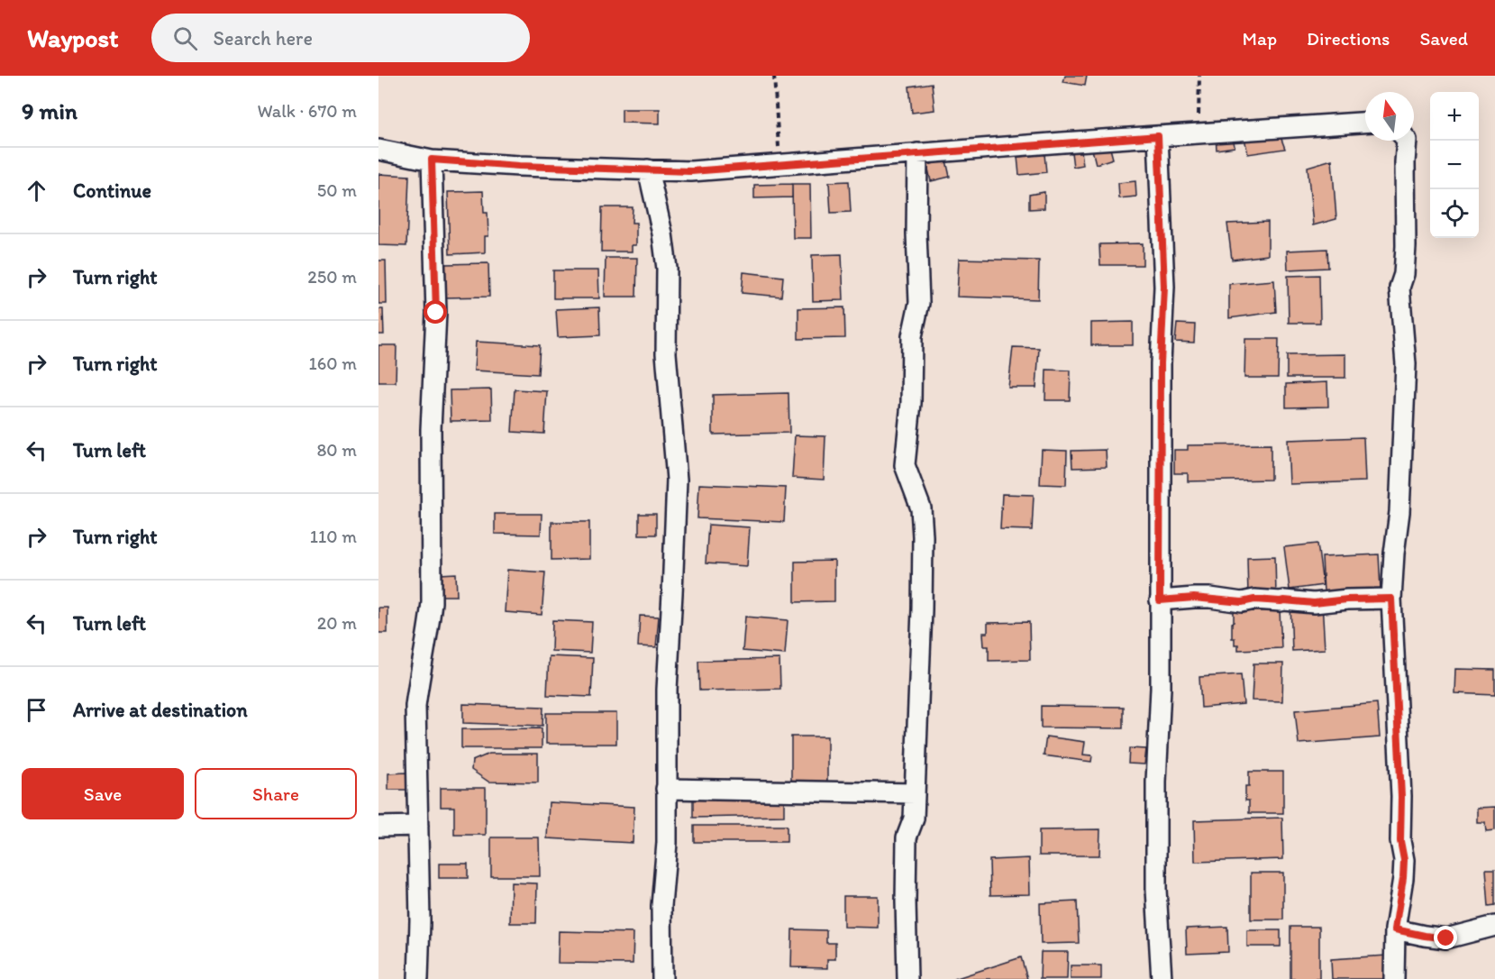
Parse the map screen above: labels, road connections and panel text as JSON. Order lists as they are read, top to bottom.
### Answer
{
  "north": "top",
  "page": {
    "header": "Waypost",
    "search": "Search here",
    "nav": ["Map", "Directions", "Saved"],
    "heading": ["9 min", "Walk · 670 m"],
    "map_buttons": ["+", "−"],
    "list": [
      ["Continue", "50 m"],
      ["Turn right", "250 m"],
      ["Turn right", "160 m"],
      ["Turn left", "80 m"],
      ["Turn right", "110 m"],
      ["Turn left", "20 m"],
      "Arrive at destination"
    ],
    "buttons": ["Save", "Share"]
  }
}
